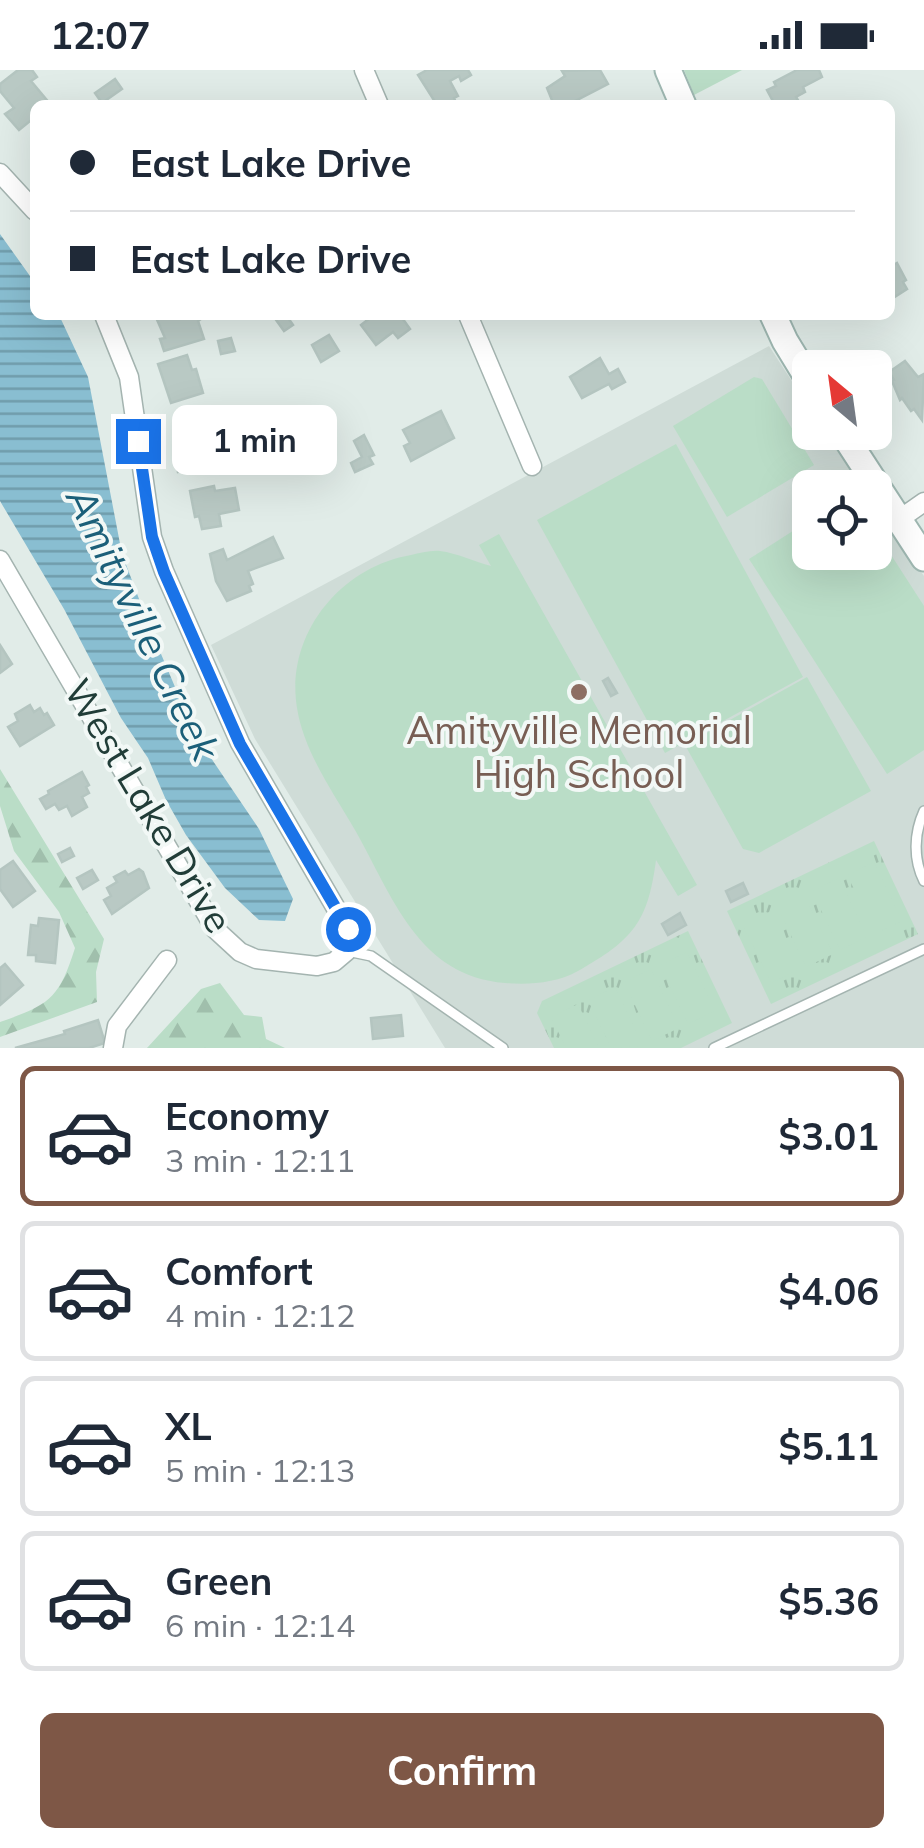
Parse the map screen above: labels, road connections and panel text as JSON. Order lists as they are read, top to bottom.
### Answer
{
  "streets": {
    "street": ["West Lake Drive"]
  },
  "water": ["Amityville Creek"],
  "places": ["Amityville Memorial High School"],
  "north": "top left",
  "page": {
    "status": "12:07",
    "banner": ["East Lake Drive", "East Lake Drive"],
    "bubble": "1 min",
    "list": [
      {
        "name": "Economy",
        "note": "3 min · 12:11",
        "value": "$3.01"
      },
      {
        "name": "Comfort",
        "note": "4 min · 12:12",
        "value": "$4.06"
      },
      {
        "name": "XL",
        "note": "5 min · 12:13",
        "value": "$5.11"
      },
      {
        "name": "Green",
        "note": "6 min · 12:14",
        "value": "$5.36"
      }
    ],
    "buttons": "Confirm"
  }
}
